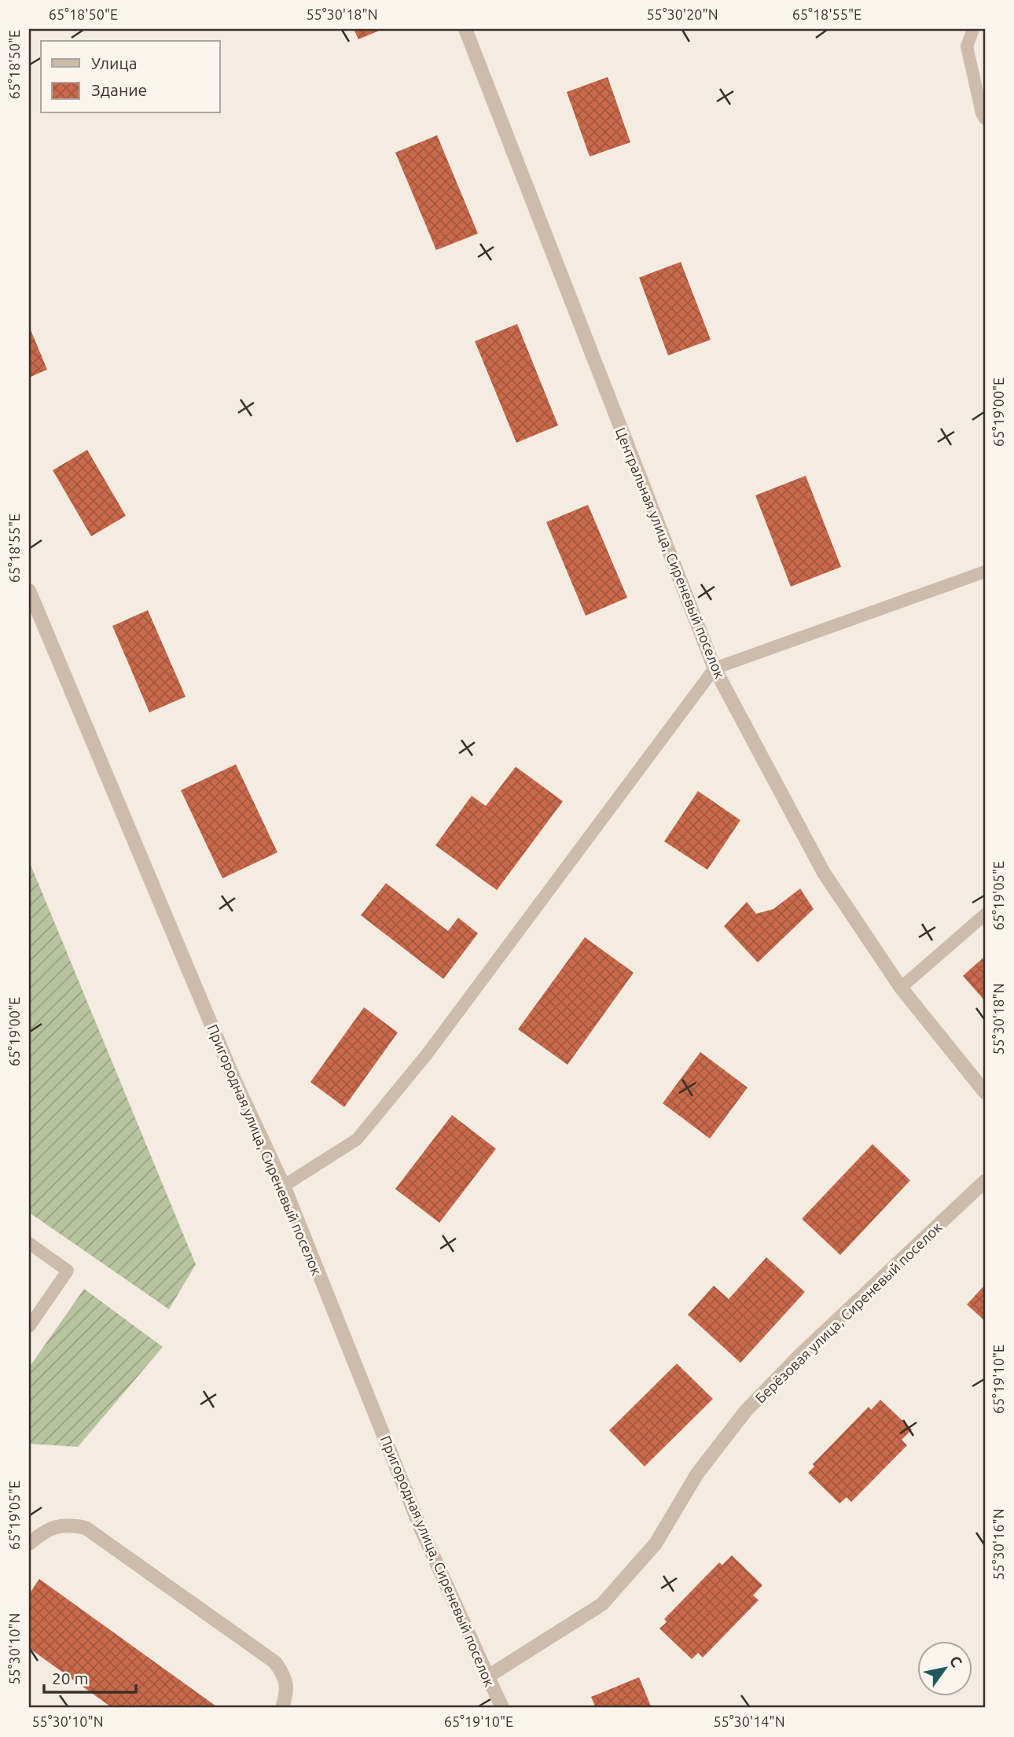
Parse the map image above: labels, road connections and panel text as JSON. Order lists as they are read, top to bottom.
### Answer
{
  "streets": {
    "street": ["Центральная улица, Сиреневый поселок", "Пригородная улица, Сиреневый поселок", "Берёзовая улица, Сиреневый поселок"]
  },
  "crossings": [
    ["Пригородная улица, Сиреневый поселок", "Берёзовая улица, Сиреневый поселок"]
  ],
  "legend": ["Улица", "Здание"],
  "scale_bar": "20 m",
  "north": "top right",
  "coordinates": [
    "65°18'50\"E",
    "55°30'18\"N",
    "55°30'20\"N",
    "65°18'55\"E",
    "65°19'00\"E",
    "65°19'05\"E",
    "65°19'10\"E",
    "55°30'16\"N",
    "55°30'10\"N",
    "55°30'14\"N"
  ]
}
